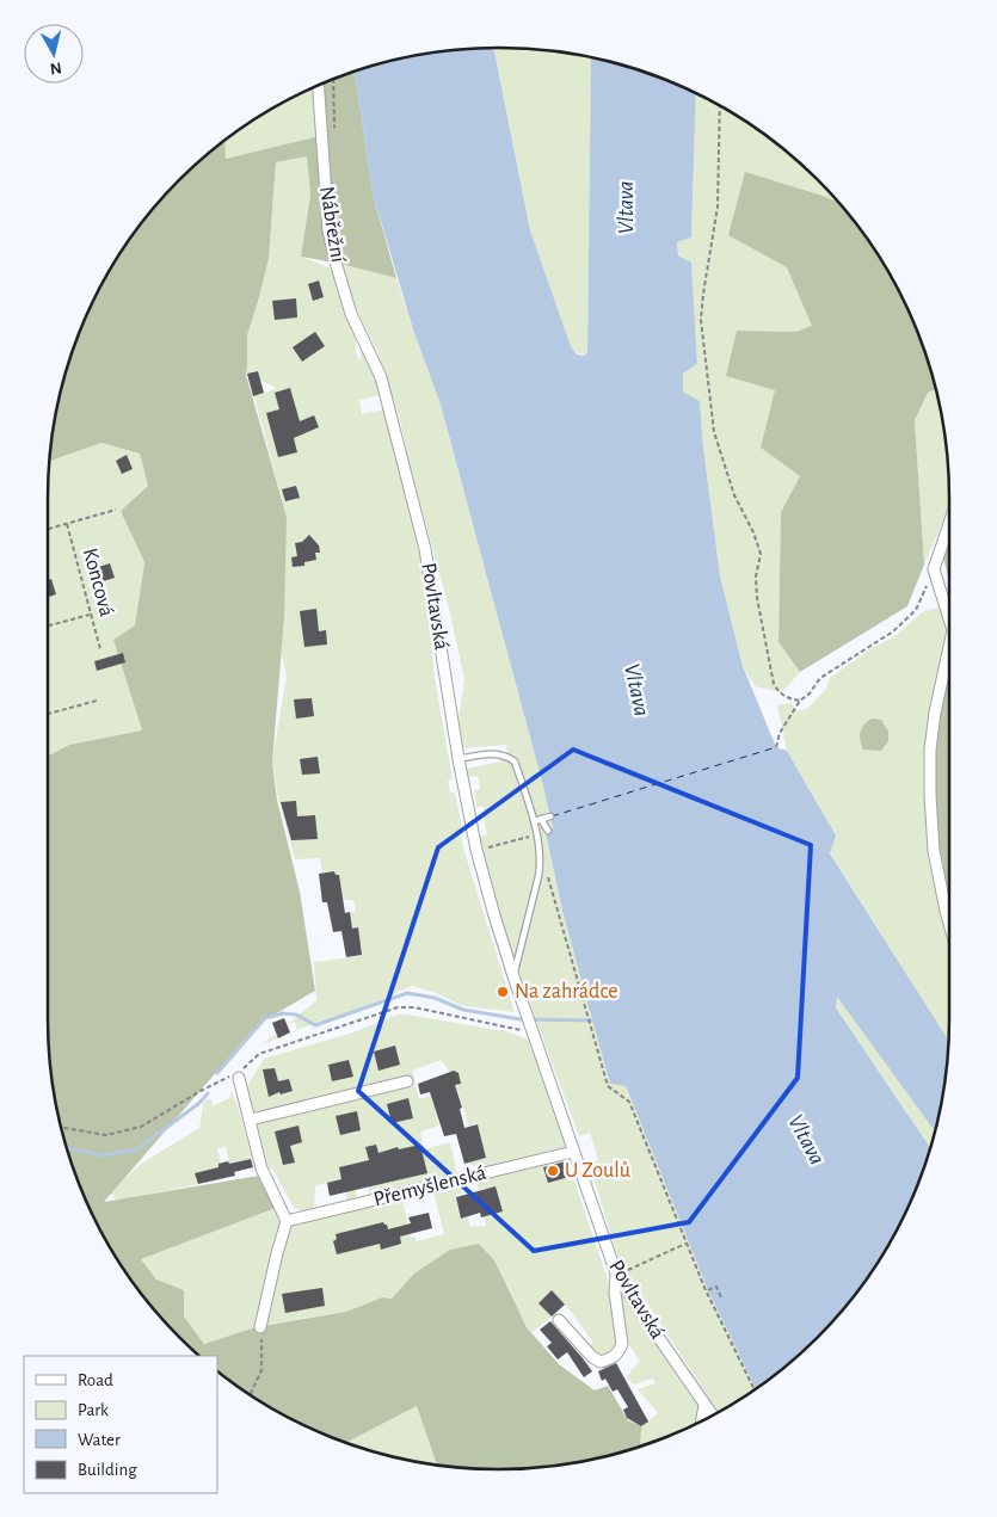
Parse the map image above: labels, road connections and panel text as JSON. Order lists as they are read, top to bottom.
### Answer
{
  "streets": {
    "street": ["Nábřežní", "Povltavská", "Přemyšlenská"],
    "path": ["Koncová"]
  },
  "crossings": [
    ["Nábřežní", "Povltavská"],
    ["Povltavská", "Přemyšlenská"]
  ],
  "water": ["Vltava"],
  "places": ["Na zahrádce", "U Zoulů"],
  "legend": [
    "Road",
    "Park",
    "Water",
    "Building"
  ],
  "north": "bottom"
}
